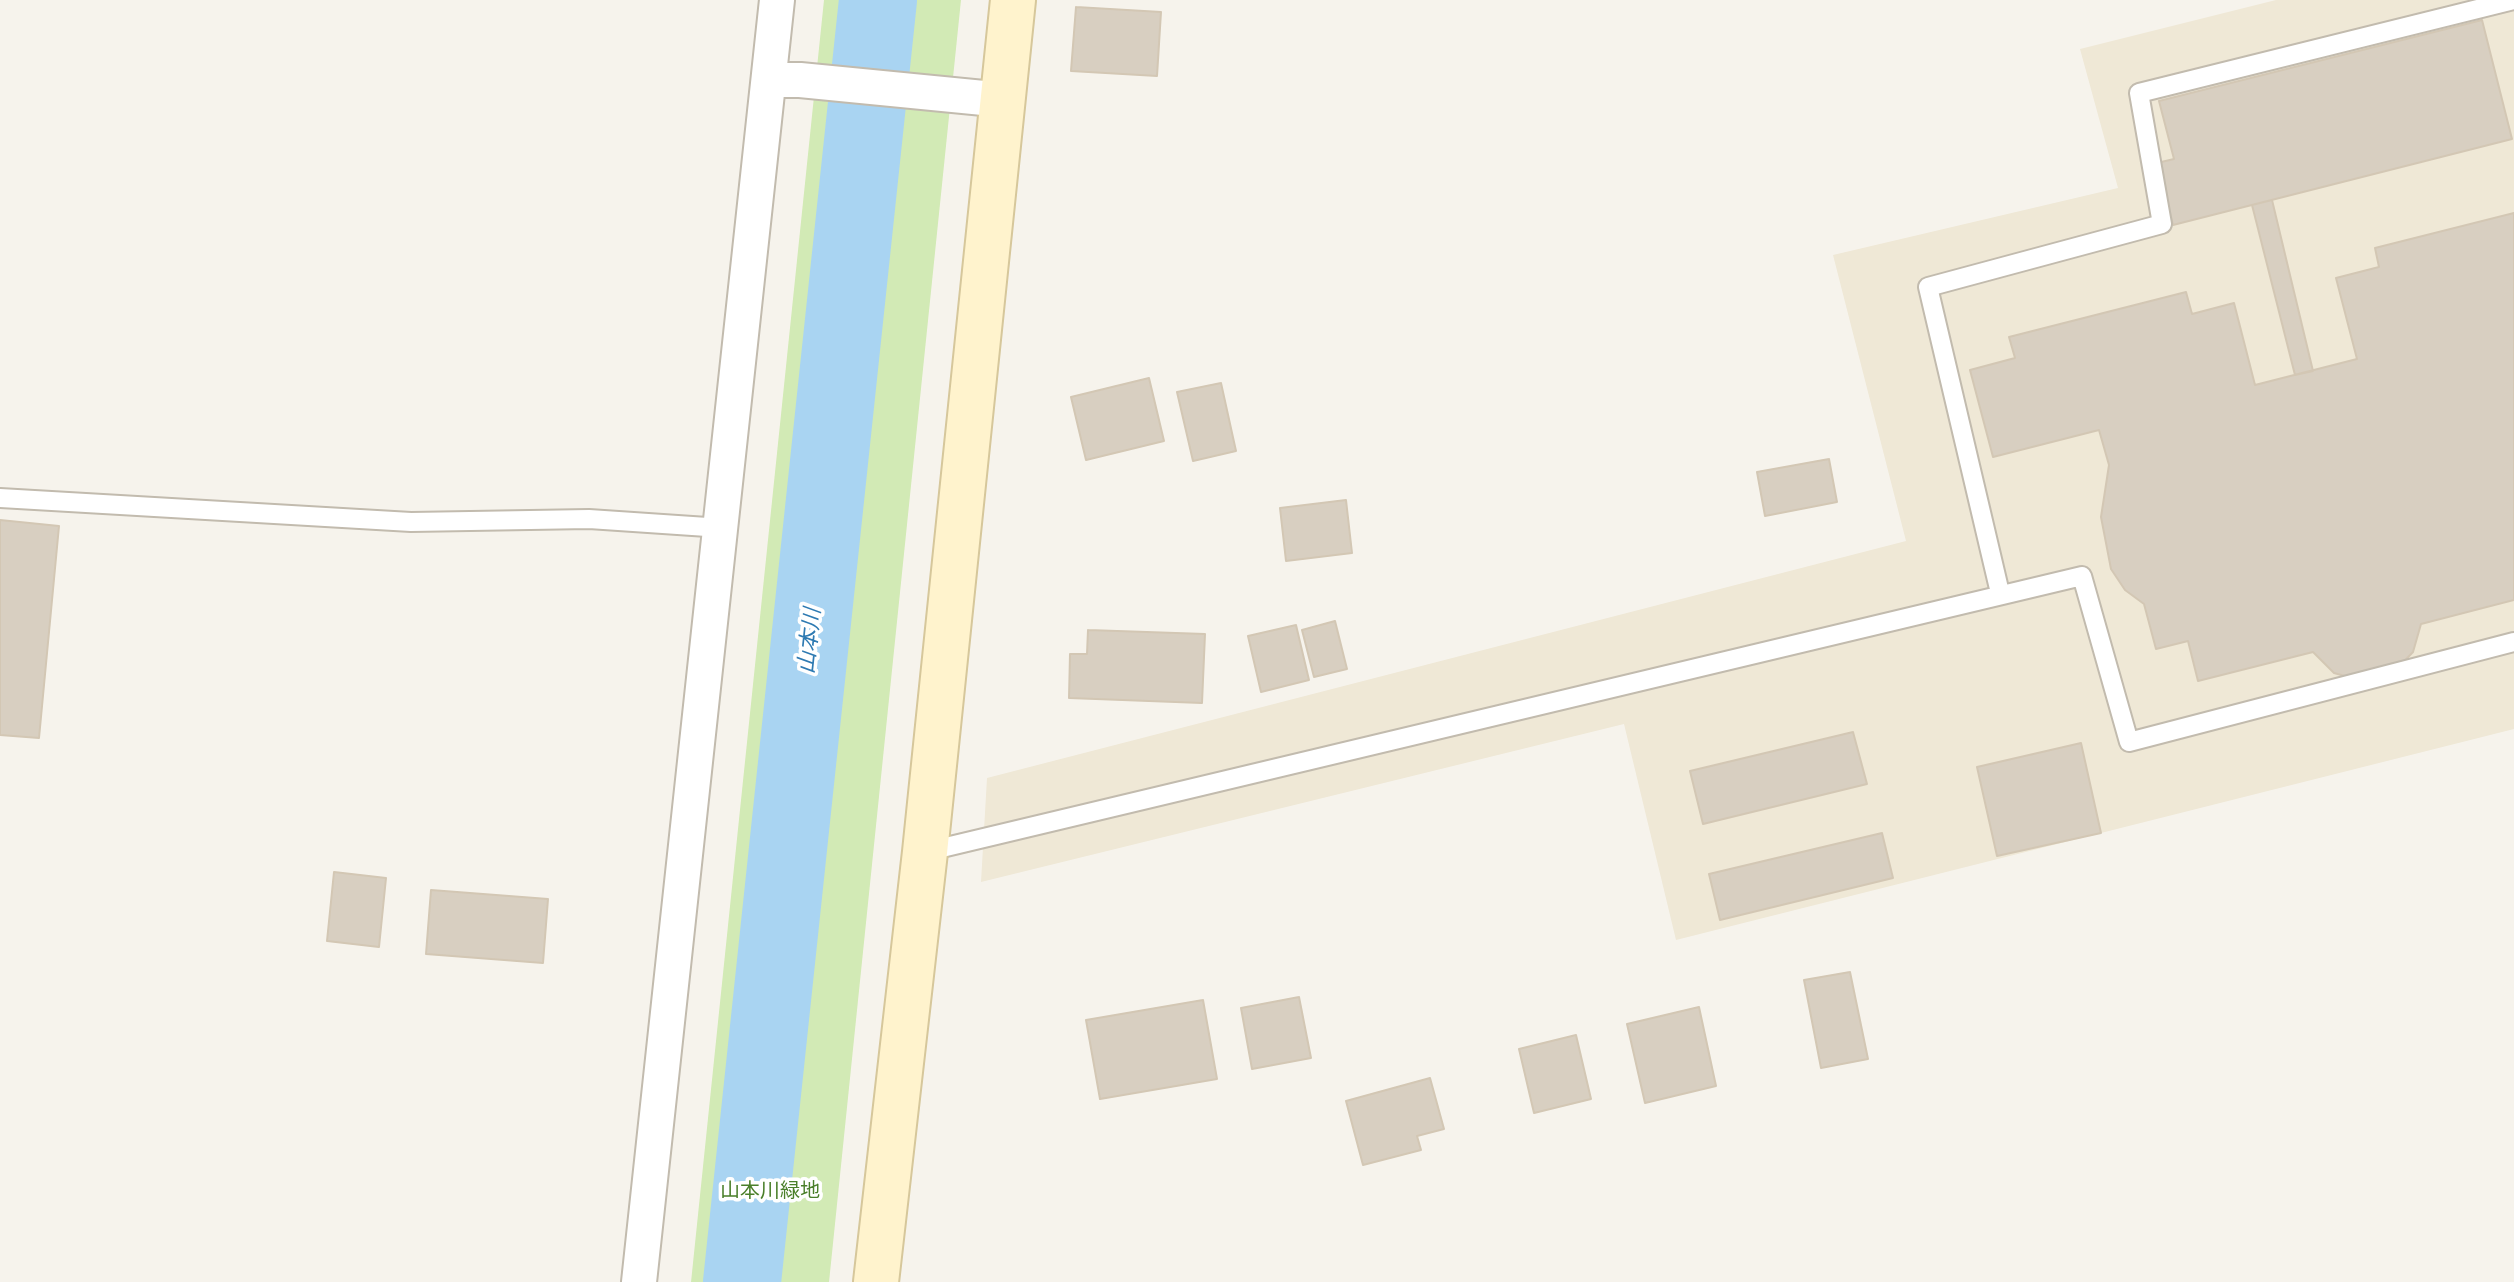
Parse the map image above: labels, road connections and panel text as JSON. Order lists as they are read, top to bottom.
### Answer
{
  "water": ["山本川"],
  "parks": ["山本川緑地"]
}
